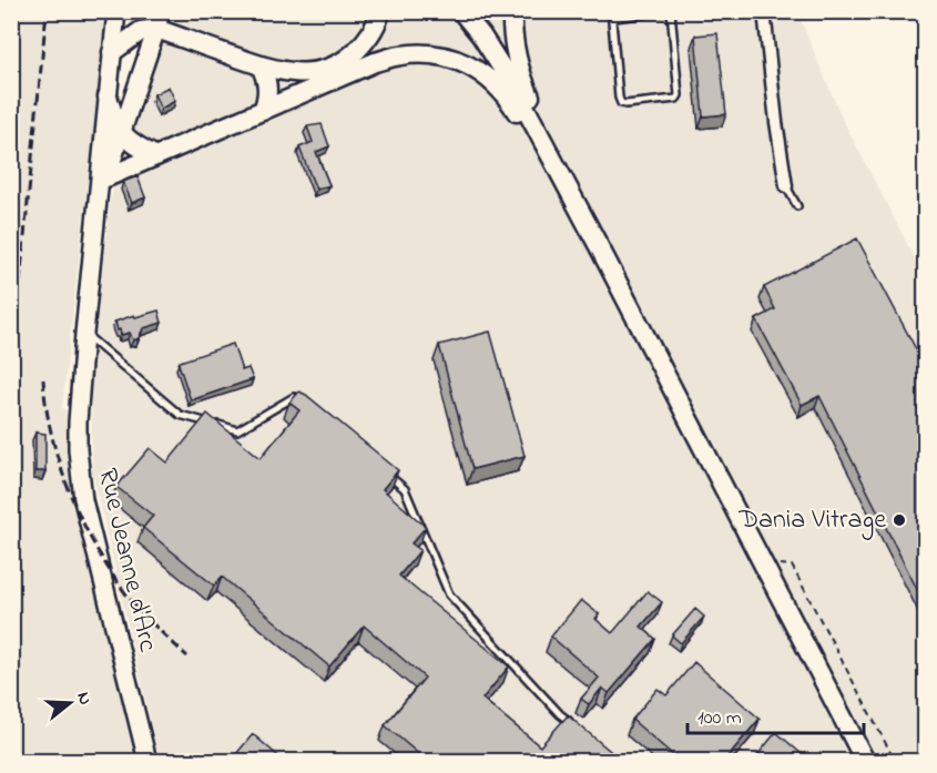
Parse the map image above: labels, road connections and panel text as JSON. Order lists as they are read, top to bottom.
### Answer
{
  "streets": {
    "main road": ["Rue Jeanne d'Arc"]
  },
  "places": ["Dania Vitrage"],
  "scale_bar": "100 m",
  "north": "right"
}
